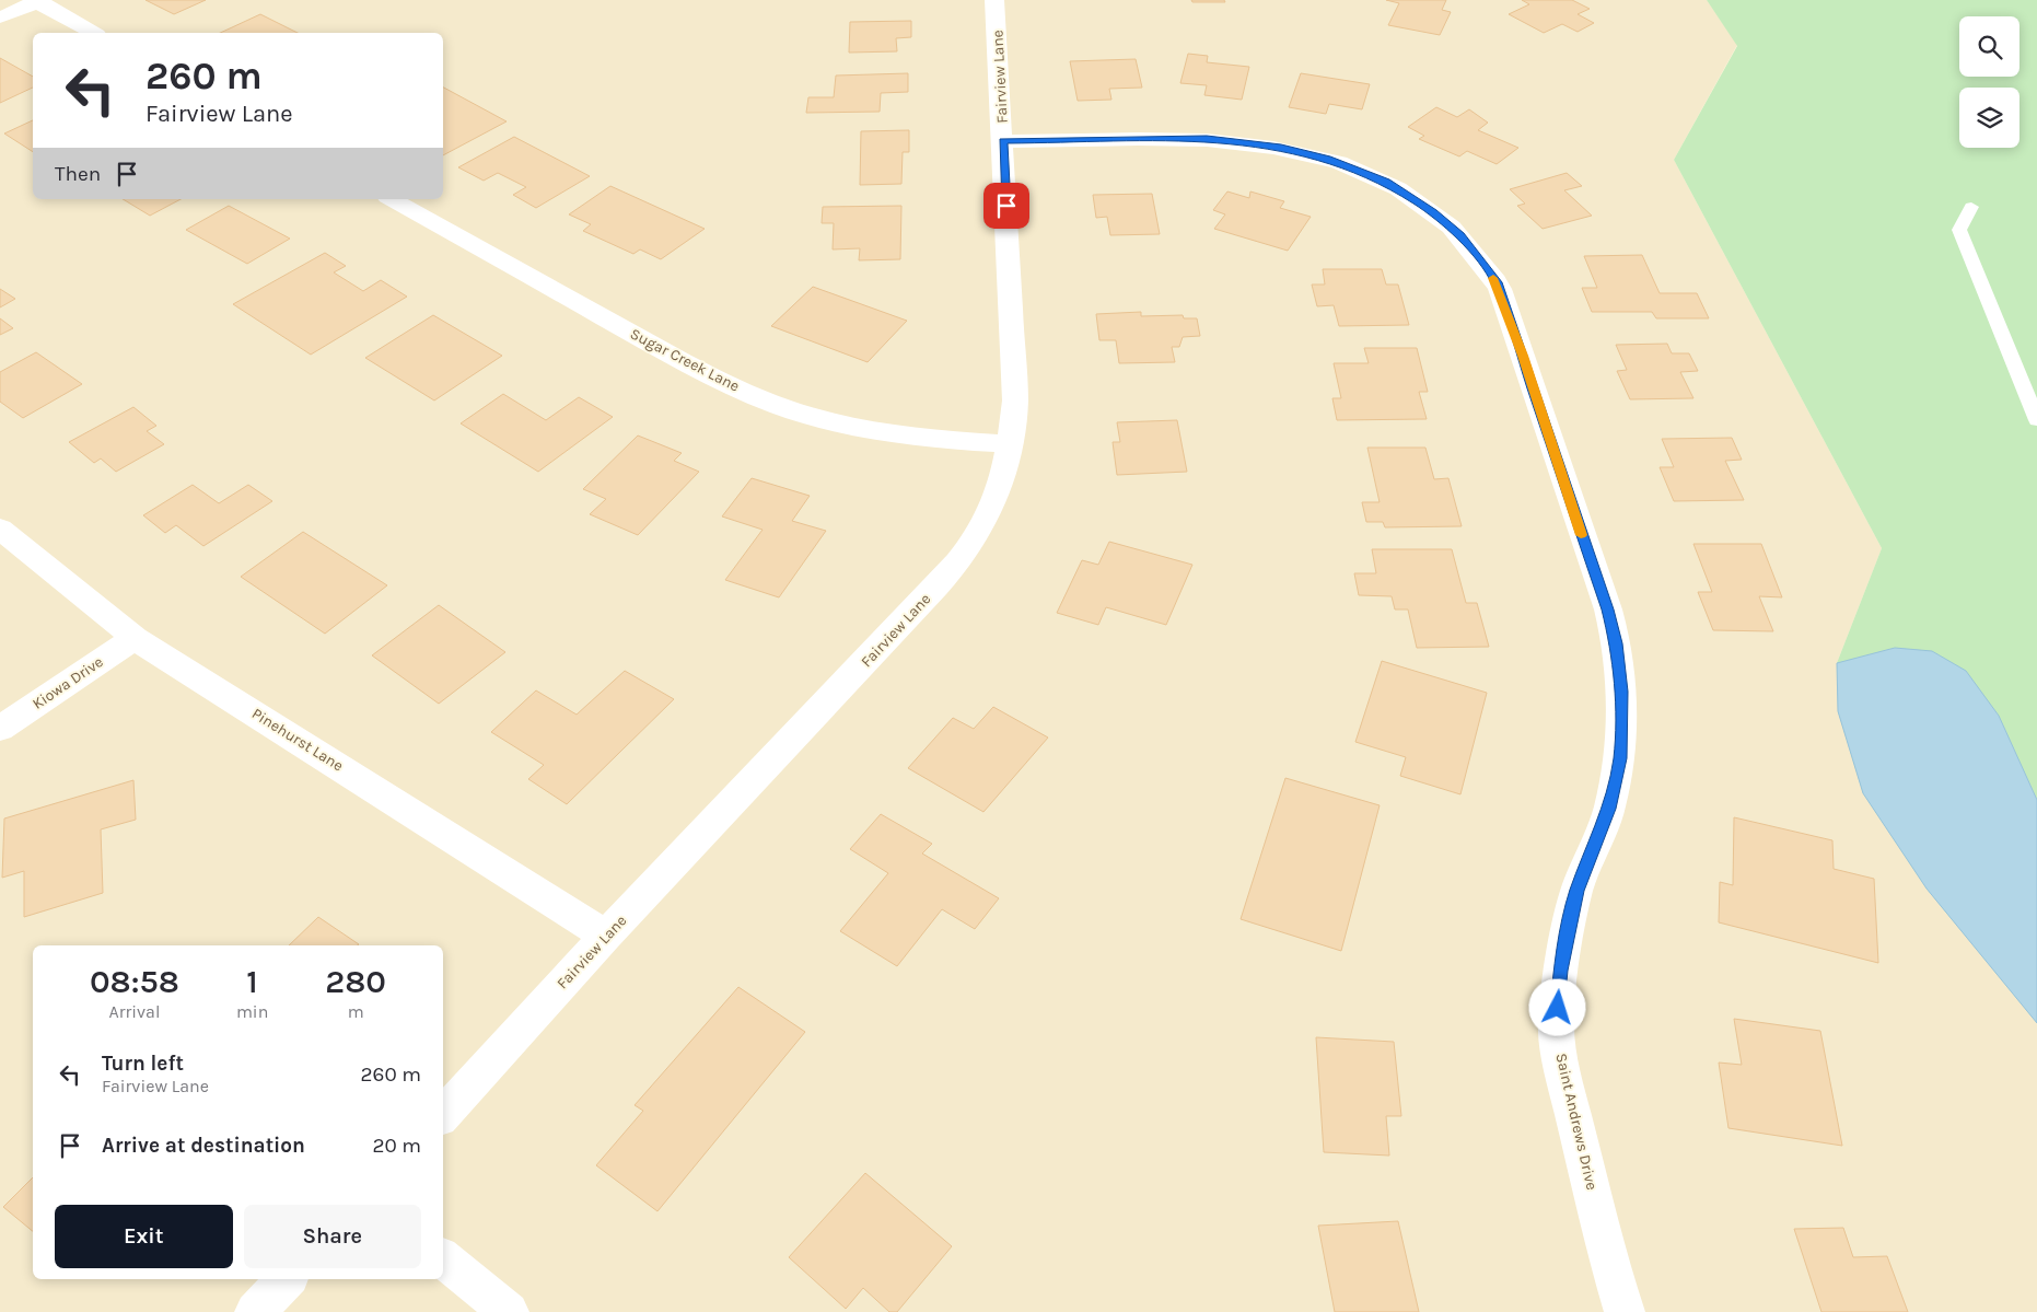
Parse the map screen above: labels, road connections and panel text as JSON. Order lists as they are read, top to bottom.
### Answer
{
  "streets": {
    "street": [
      "Fairview Lane",
      "Sugar Creek Lane",
      "Kiowa Drive",
      "Pinehurst Lane",
      "Saint Andrews Drive"
    ]
  },
  "crossings": [
    ["Fairview Lane", "Sugar Creek Lane"],
    ["Fairview Lane", "Pinehurst Lane"],
    ["Fairview Lane", "Saint Andrews Drive"],
    ["Kiowa Drive", "Pinehurst Lane"]
  ],
  "page": {
    "turn": ["260 m", "Fairview Lane"],
    "then": "Then",
    "eta": [
      "08:58",
      "Arrival",
      "1",
      "min",
      "280",
      "m"
    ],
    "list": [
      {
        "name": "Turn left",
        "note": "Fairview Lane",
        "value": "260 m"
      },
      {
        "name": "Arrive at destination",
        "value": "20 m"
      }
    ],
    "buttons": ["Exit", "Share"]
  }
}
